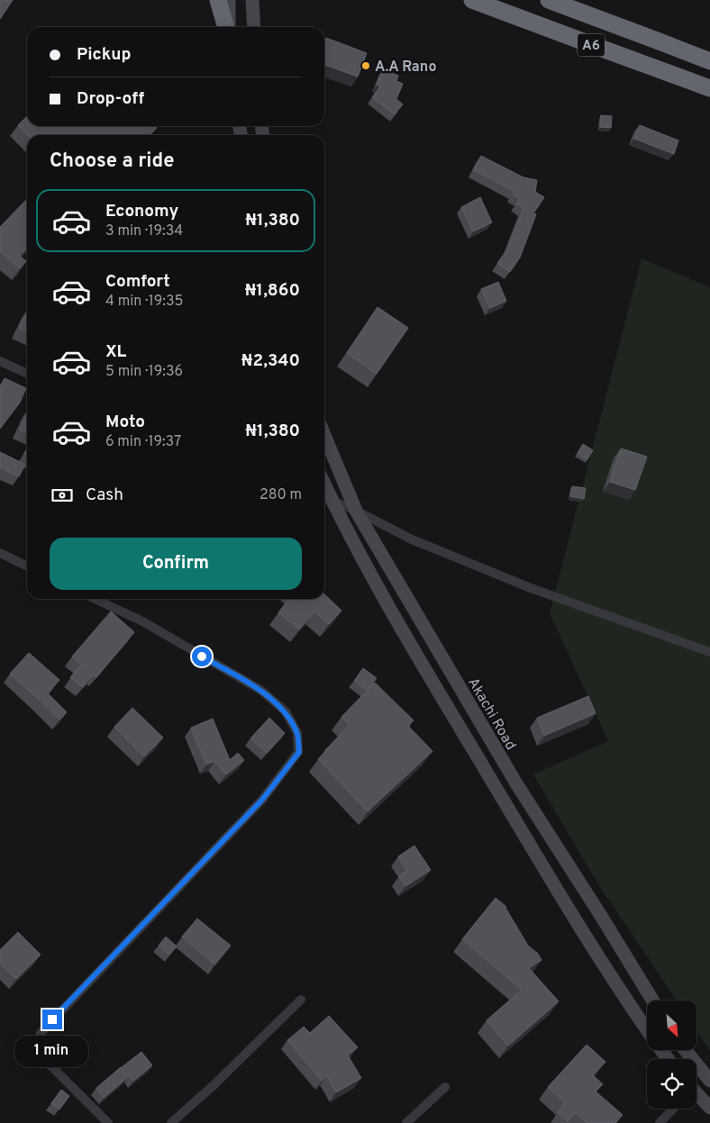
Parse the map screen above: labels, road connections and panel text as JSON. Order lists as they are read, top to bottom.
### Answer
{
  "streets": {
    "highway": ["A6"],
    "main road": ["Akachi Road"]
  },
  "places": ["A.A Rano"],
  "north": "bottom right",
  "page": {
    "banner": ["Pickup", "Drop-off"],
    "heading": "Choose a ride",
    "list": [
      {
        "name": "Economy",
        "note": "3 min · 19:34",
        "value": "₦1,380"
      },
      {
        "name": "Comfort",
        "note": "4 min · 19:35",
        "value": "₦1,860"
      },
      {
        "name": "XL",
        "note": "5 min · 19:36",
        "value": "₦2,340"
      },
      {
        "name": "Moto",
        "note": "6 min · 19:37",
        "value": "₦1,380"
      }
    ],
    "pay": ["Cash", "280 m"],
    "buttons": "Confirm",
    "bubble": "1 min"
  }
}
